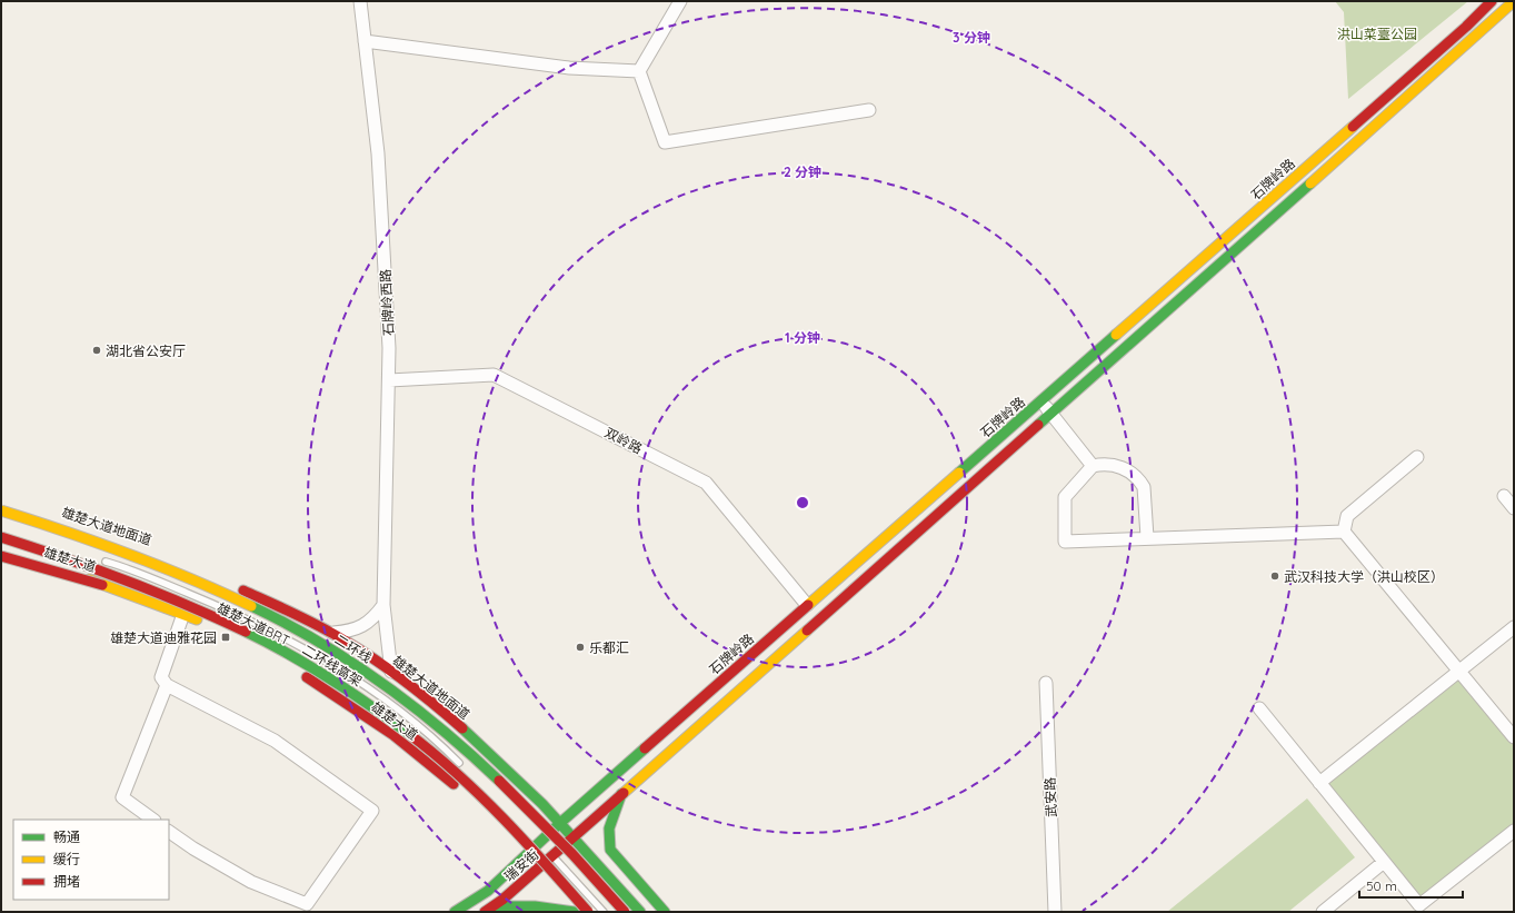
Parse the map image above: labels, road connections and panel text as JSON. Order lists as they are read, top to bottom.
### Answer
{
  "streets": {
    "main road": [
      "石牌岭路",
      "雄楚大道地面道",
      "雄楚大道",
      "二环线",
      "二环线高架",
      "瑞安街"
    ],
    "street": ["石牌岭西路", "双岭路", "武安路"],
    "lane": ["雄楚大道BRT"]
  },
  "crossings": [
    ["石牌岭路", "双岭路"],
    ["石牌岭路", "雄楚大道地面道"],
    ["石牌岭路", "雄楚大道"],
    ["石牌岭路", "瑞安街"],
    ["石牌岭西路", "双岭路"],
    ["石牌岭西路", "雄楚大道地面道"],
    ["雄楚大道地面道", "瑞安街"],
    ["雄楚大道", "瑞安街"]
  ],
  "parks": ["洪山菜薹公园"],
  "places": {
    "other": ["湖北省公安厅", "武汉科技大学（洪山校区）", "乐都汇"],
    "transit": ["雄楚大道迪雅花园"]
  },
  "legend": ["畅通", "缓行", "拥堵"],
  "scale_bar": "50 m",
  "rings": ["3 分钟", "2 分钟", "1 分钟"]
}
